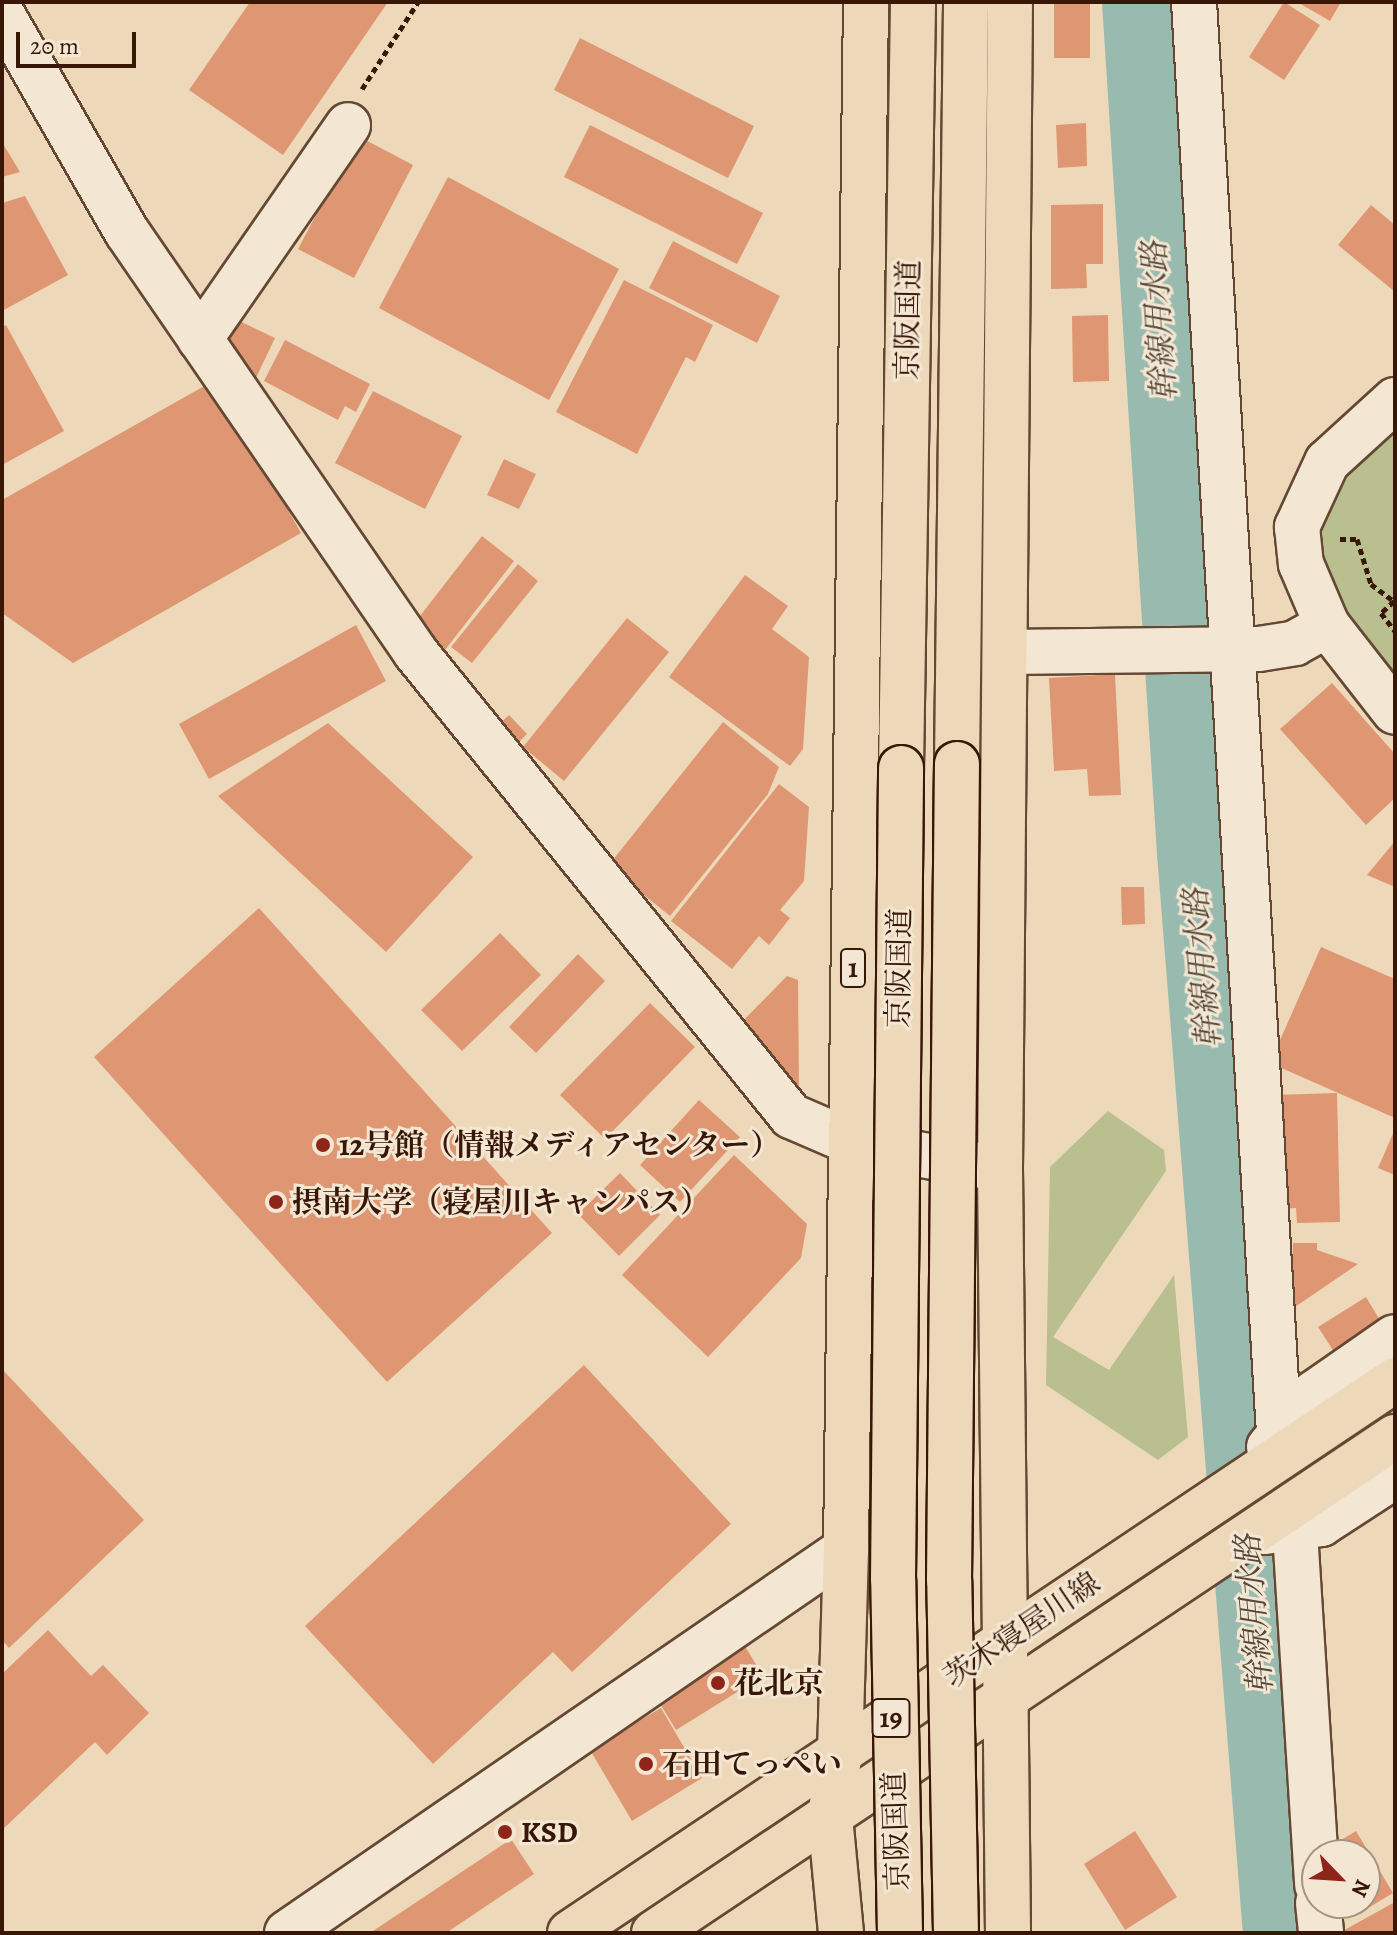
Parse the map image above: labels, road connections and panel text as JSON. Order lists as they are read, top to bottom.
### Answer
{
  "streets": {
    "main road": [
      "京阪国道",
      "1",
      "茨木寝屋川線",
      "19"
    ]
  },
  "crossings": [
    ["1", "茨木寝屋川線"]
  ],
  "water": ["幹線用水路"],
  "places": [
    "12号館（情報メディアセンター）",
    "摂南大学（寝屋川キャンパス）",
    "花北京",
    "石田てっぺい",
    "KSD"
  ],
  "scale_bar": "20 m",
  "north": "bottom right"
}
